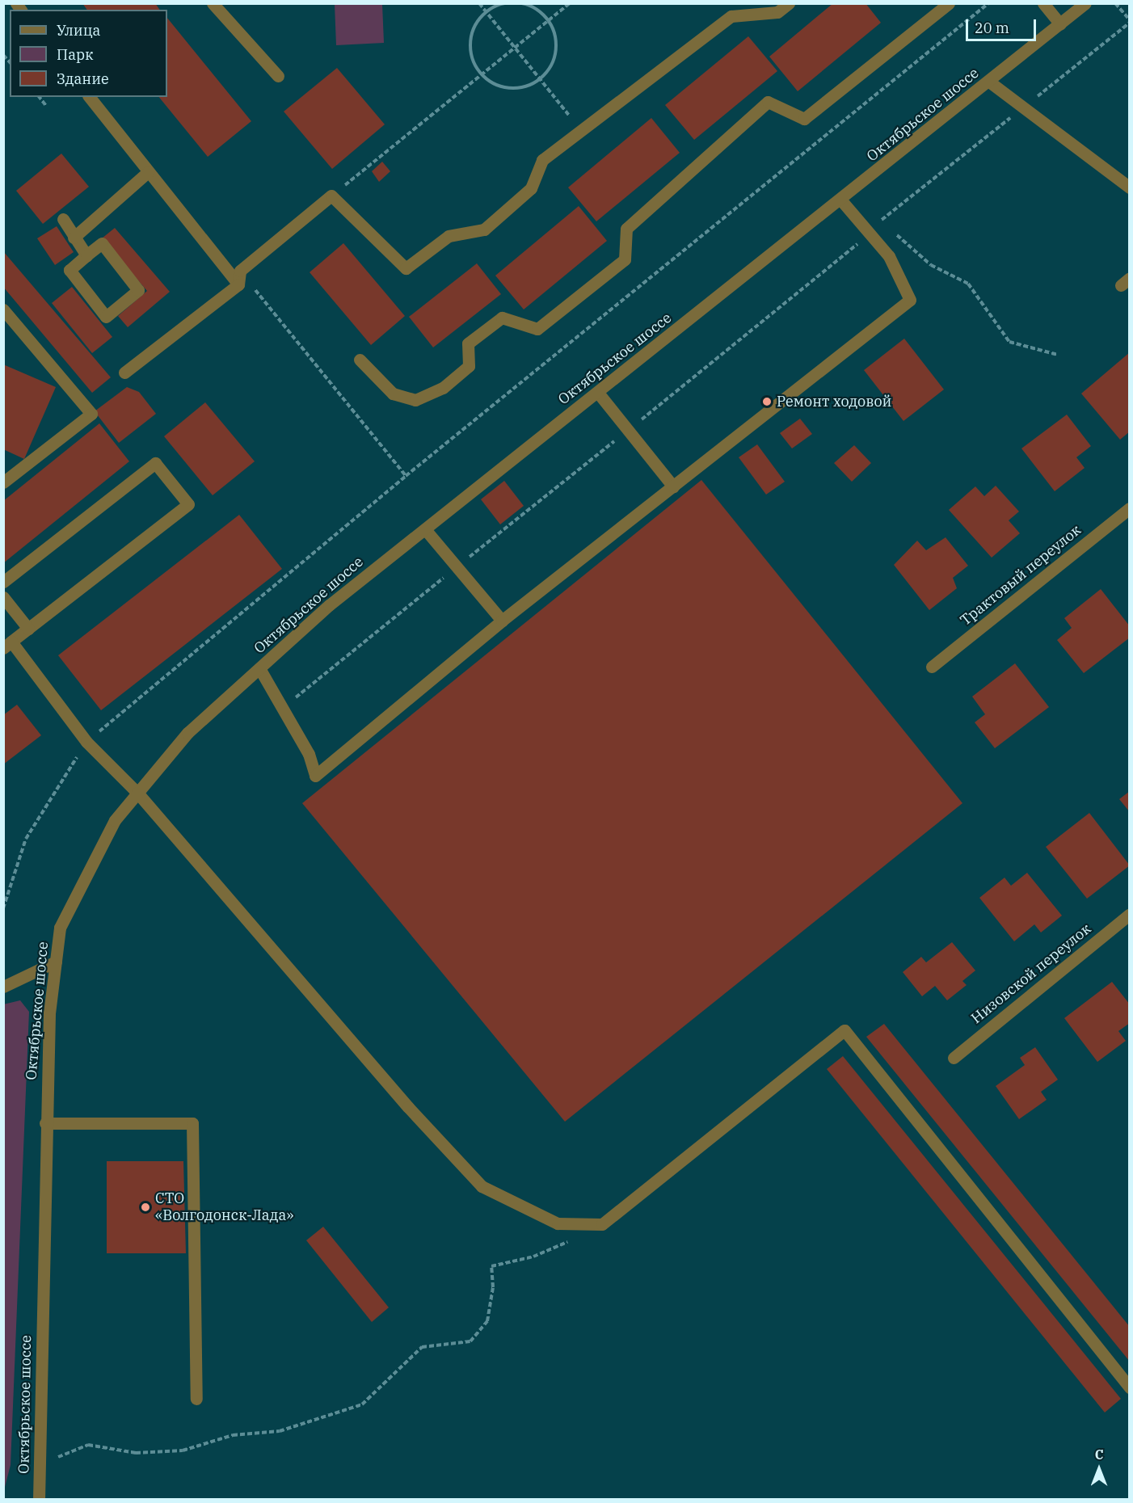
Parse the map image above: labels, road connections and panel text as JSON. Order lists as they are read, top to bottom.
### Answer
{
  "streets": {
    "street": ["Октябрьское шоссе", "Трактовый переулок", "Низовской переулок"]
  },
  "places": ["Ремонт ходовой", "СТО «Волгодонск-Лада»"],
  "legend": ["Улица", "Парк", "Здание"],
  "scale_bar": "20 m",
  "north": "top"
}
